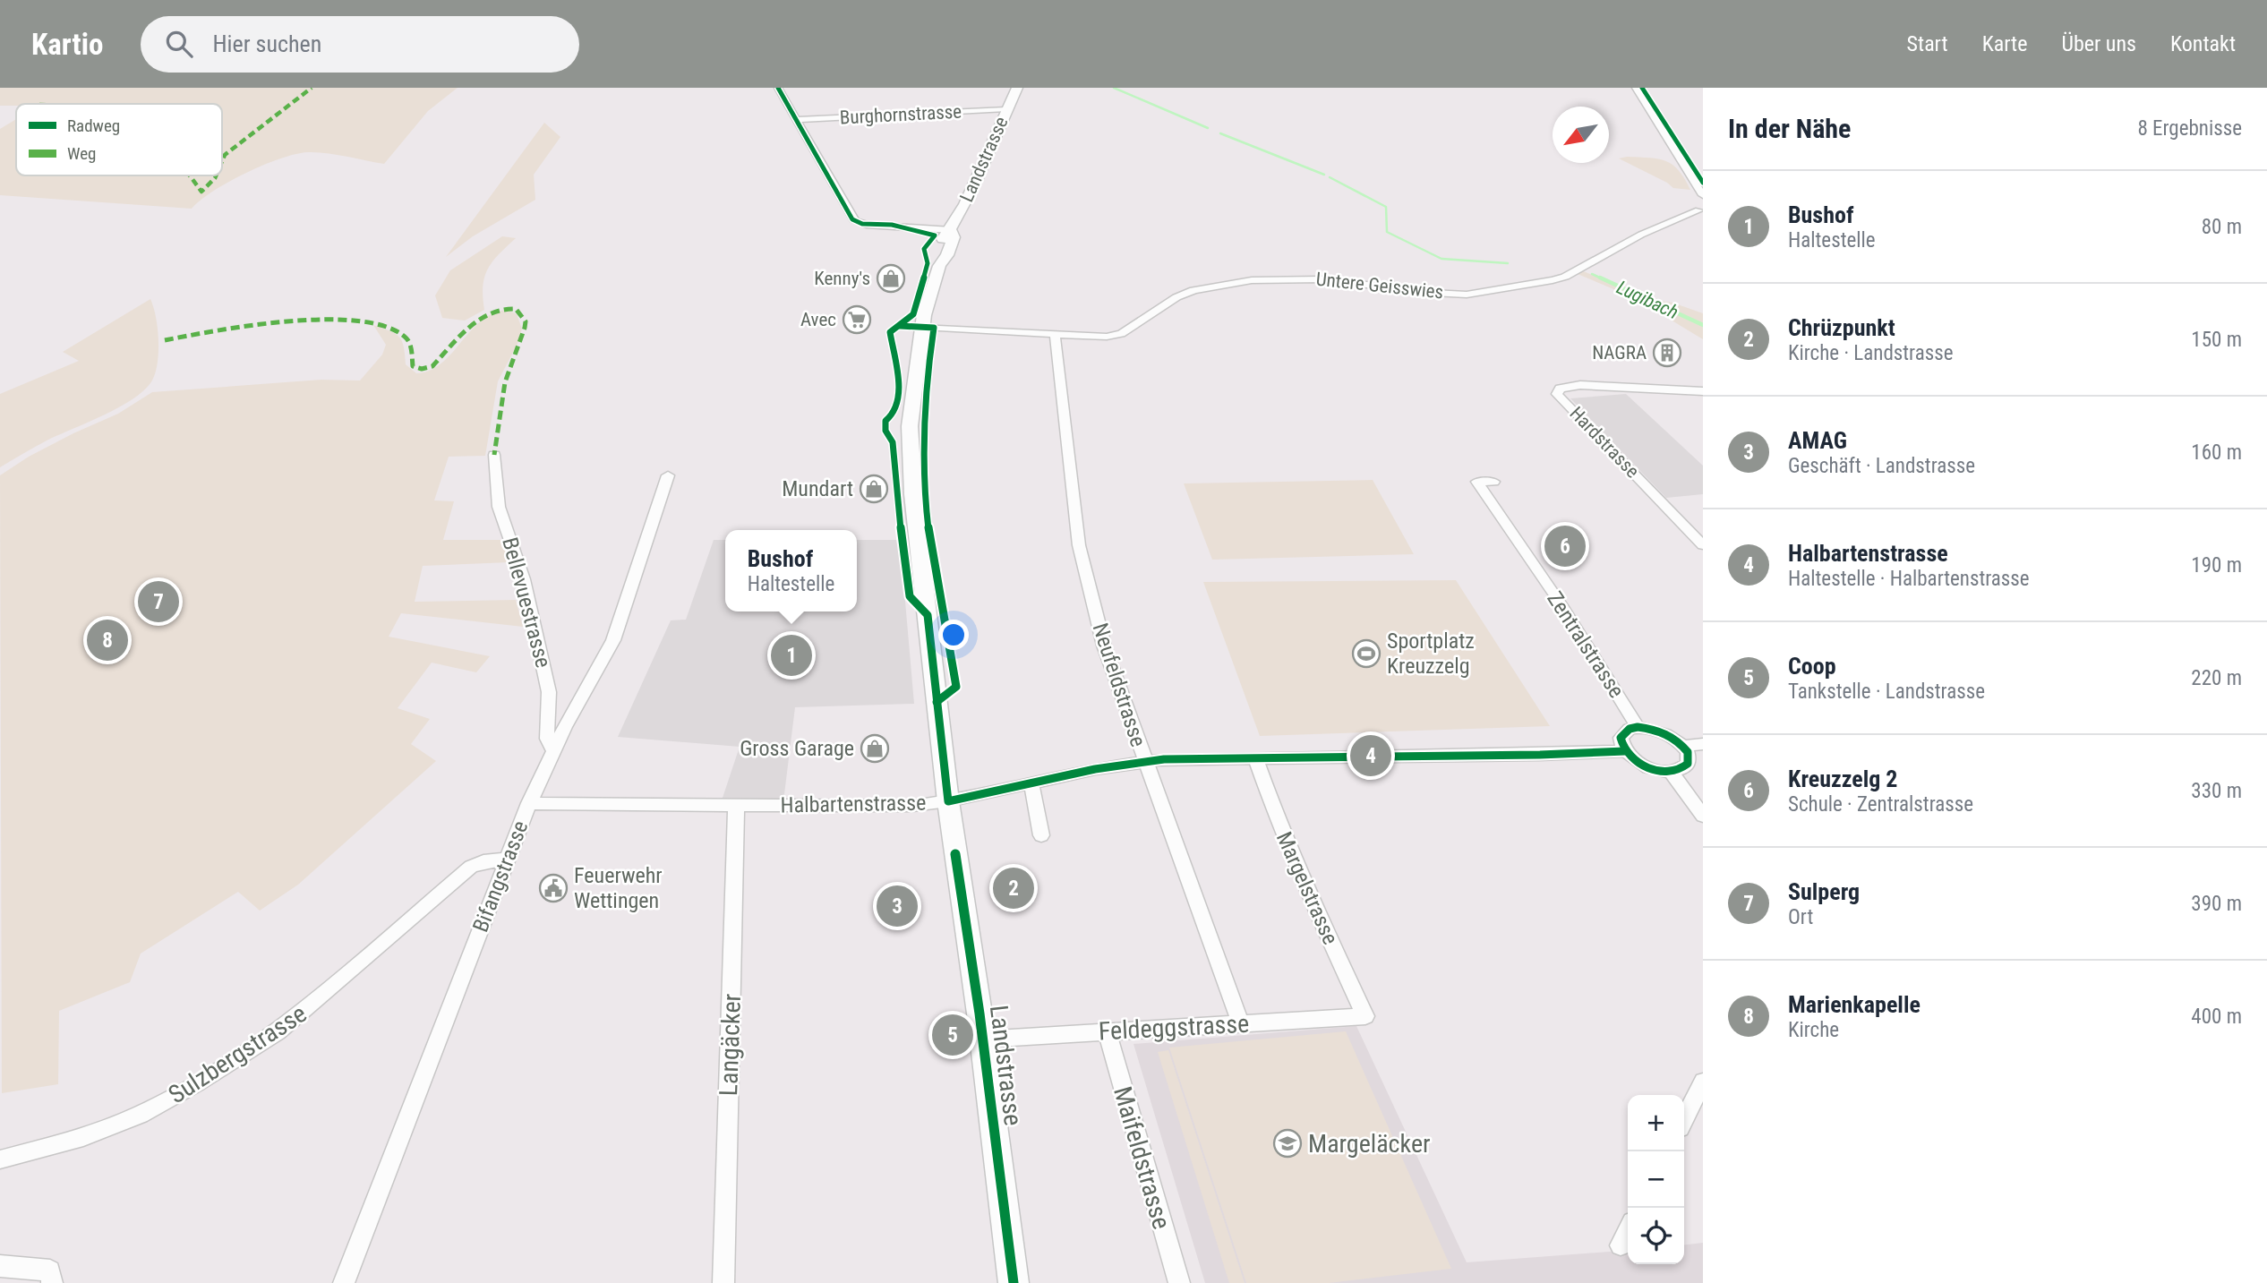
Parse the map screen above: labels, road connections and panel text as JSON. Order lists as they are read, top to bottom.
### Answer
{
  "streets": {
    "main road": ["Landstrasse"],
    "street": [
      "Burghornstrasse",
      "Untere Geisswies",
      "Hardstrasse",
      "Bellevuestrasse",
      "Zentralstrasse",
      "Neufeldstrasse",
      "Halbartenstrasse",
      "Bifangstrasse",
      "Margelstrasse",
      "Feldeggstrasse",
      "Langäcker",
      "Sulzbergstrasse",
      "Maifeldstrasse"
    ]
  },
  "crossings": [
    ["Burghornstrasse", "Landstrasse"],
    ["Landstrasse", "Untere Geisswies"],
    ["Landstrasse", "Halbartenstrasse"],
    ["Landstrasse", "Feldeggstrasse"],
    ["Untere Geisswies", "Neufeldstrasse"],
    ["Bellevuestrasse", "Bifangstrasse"],
    ["Neufeldstrasse", "Halbartenstrasse"],
    ["Neufeldstrasse", "Feldeggstrasse"],
    ["Halbartenstrasse", "Bifangstrasse"],
    ["Halbartenstrasse", "Margelstrasse"],
    ["Halbartenstrasse", "Langäcker"],
    ["Bifangstrasse", "Sulzbergstrasse"],
    ["Margelstrasse", "Feldeggstrasse"],
    ["Feldeggstrasse", "Maifeldstrasse"]
  ],
  "water": ["Lugibach"],
  "places": {
    "shop": ["Kenny's", "Mundart", "Gross Garage"],
    "supermarket": ["Avec"],
    "building": ["NAGRA"],
    "sports": ["Sportplatz Kreuzzelg"],
    "public building": ["Feuerwehr Wettingen"],
    "school or university": ["Margeläcker"]
  },
  "legend": ["Radweg", "Weg"],
  "north": "bottom left",
  "page": {
    "header": "Kartio",
    "search": "Hier suchen",
    "nav": [
      "Start",
      "Karte",
      "Über uns",
      "Kontakt"
    ],
    "heading": ["In der Nähe", "8 Ergebnisse"],
    "list": [
      {
        "mark": "1",
        "name": "Bushof",
        "note": "Haltestelle",
        "value": "80 m"
      },
      {
        "mark": "2",
        "name": "Chrüzpunkt",
        "note": "Kirche · Landstrasse",
        "value": "150 m"
      },
      {
        "mark": "3",
        "name": "AMAG",
        "note": "Geschäft · Landstrasse",
        "value": "160 m"
      },
      {
        "mark": "4",
        "name": "Halbartenstrasse",
        "note": "Haltestelle · Halbartenstrasse",
        "value": "190 m"
      },
      {
        "mark": "5",
        "name": "Coop",
        "note": "Tankstelle · Landstrasse",
        "value": "220 m"
      },
      {
        "mark": "6",
        "name": "Kreuzzelg 2",
        "note": "Schule · Zentralstrasse",
        "value": "330 m"
      },
      {
        "mark": "7",
        "name": "Sulperg",
        "note": "Ort",
        "value": "390 m"
      },
      {
        "mark": "8",
        "name": "Marienkapelle",
        "note": "Kirche",
        "value": "400 m"
      }
    ],
    "pins": [
      "6",
      "7",
      "8",
      "1",
      "4",
      "2",
      "3",
      "5"
    ],
    "popup": ["Bushof", "Haltestelle"],
    "map_buttons": ["+", "−"]
  }
}
